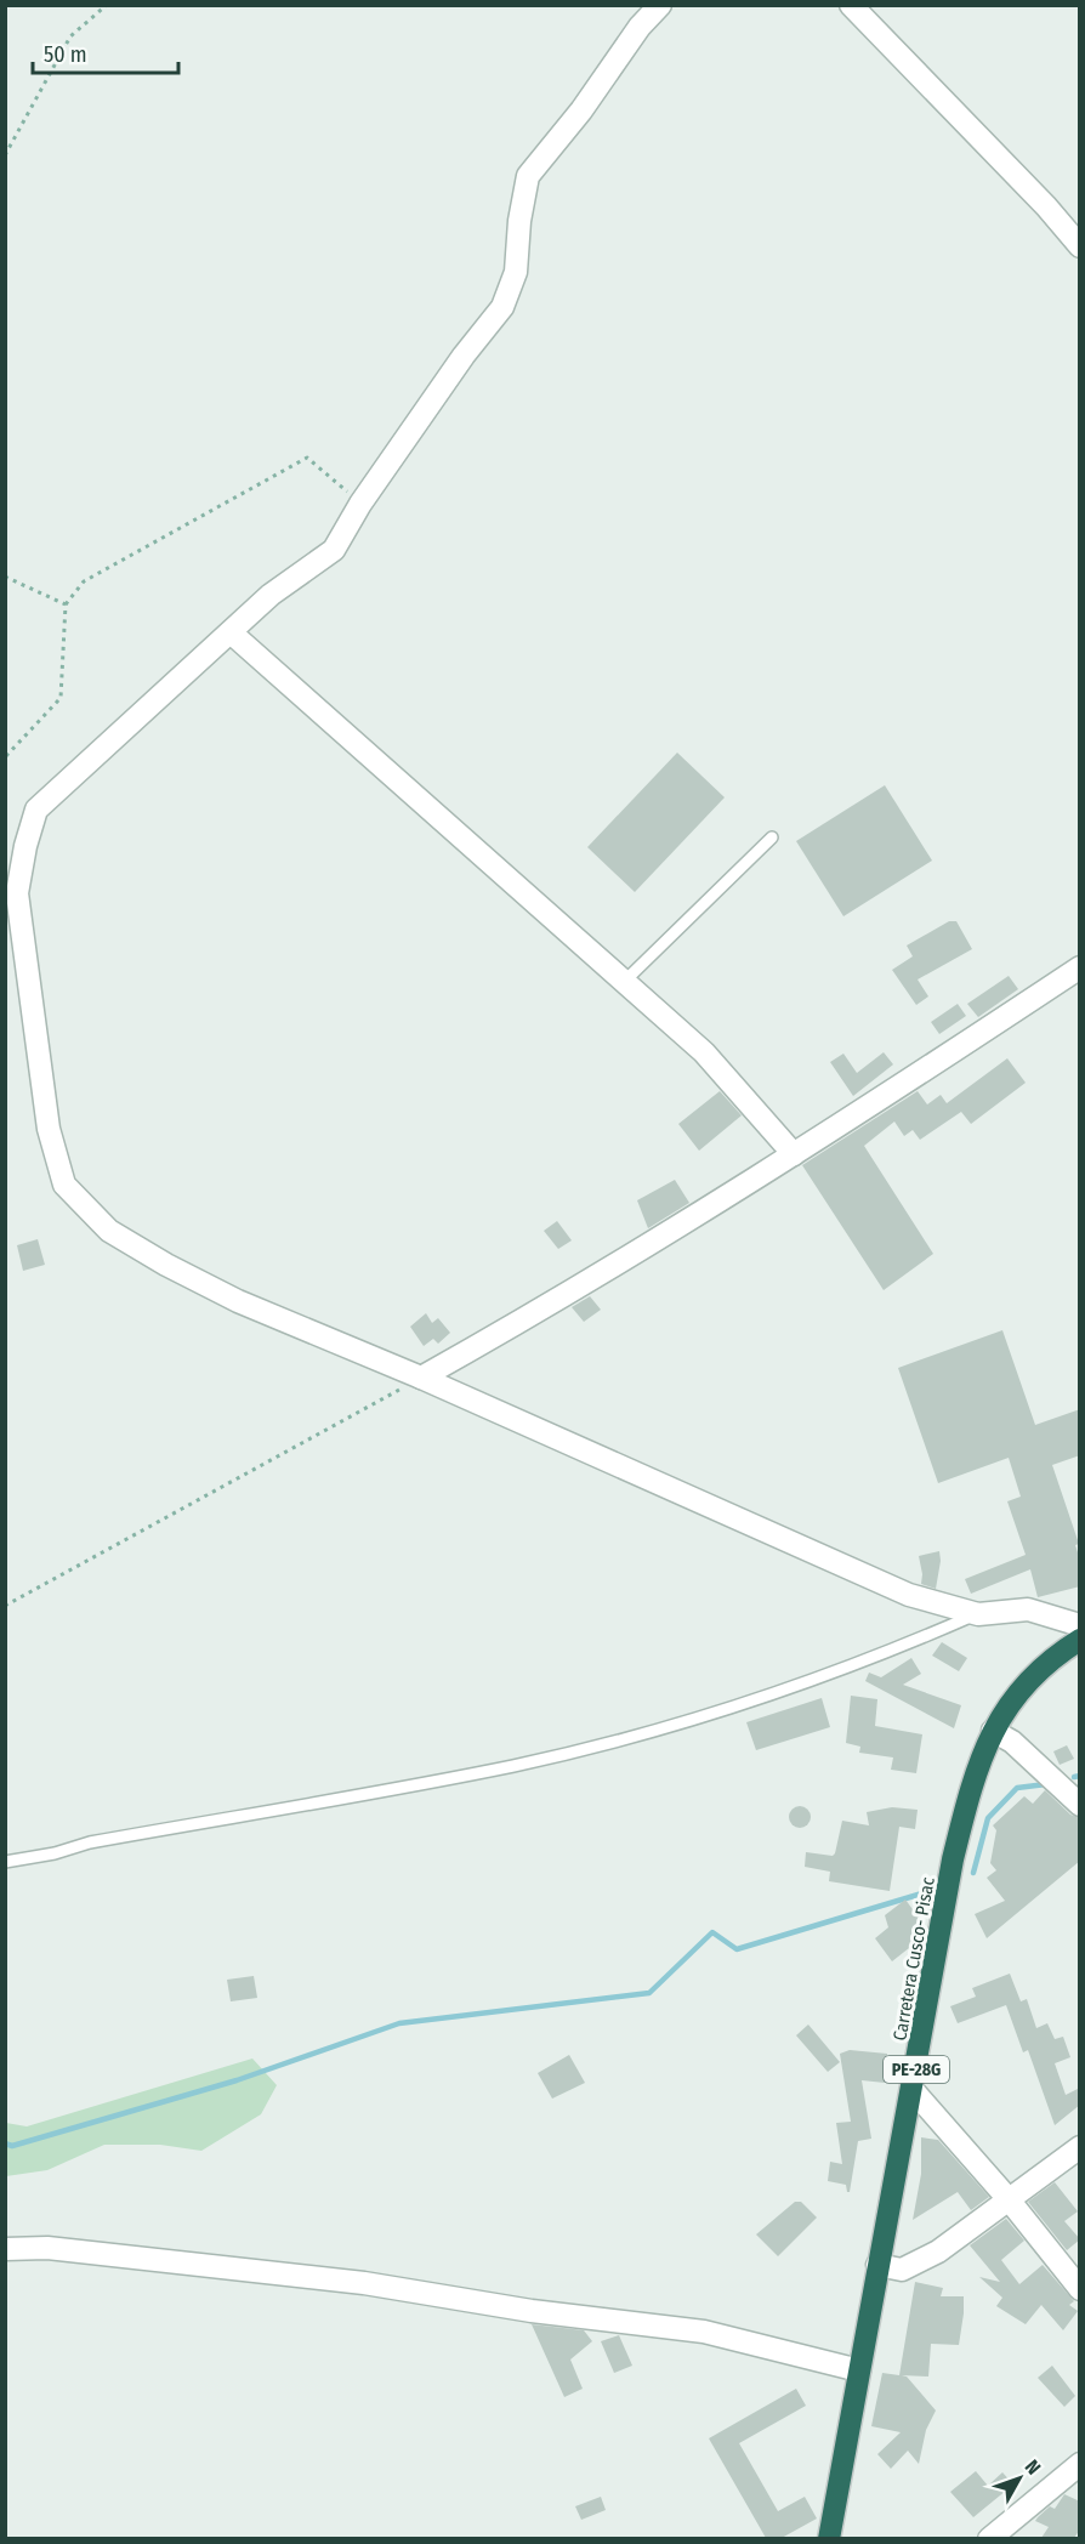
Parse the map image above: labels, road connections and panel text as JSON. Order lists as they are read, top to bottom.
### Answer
{
  "streets": {
    "highway": ["Carretera Cusco- Pisac", "PE-28G"]
  },
  "scale_bar": "50 m",
  "north": "top right"
}
